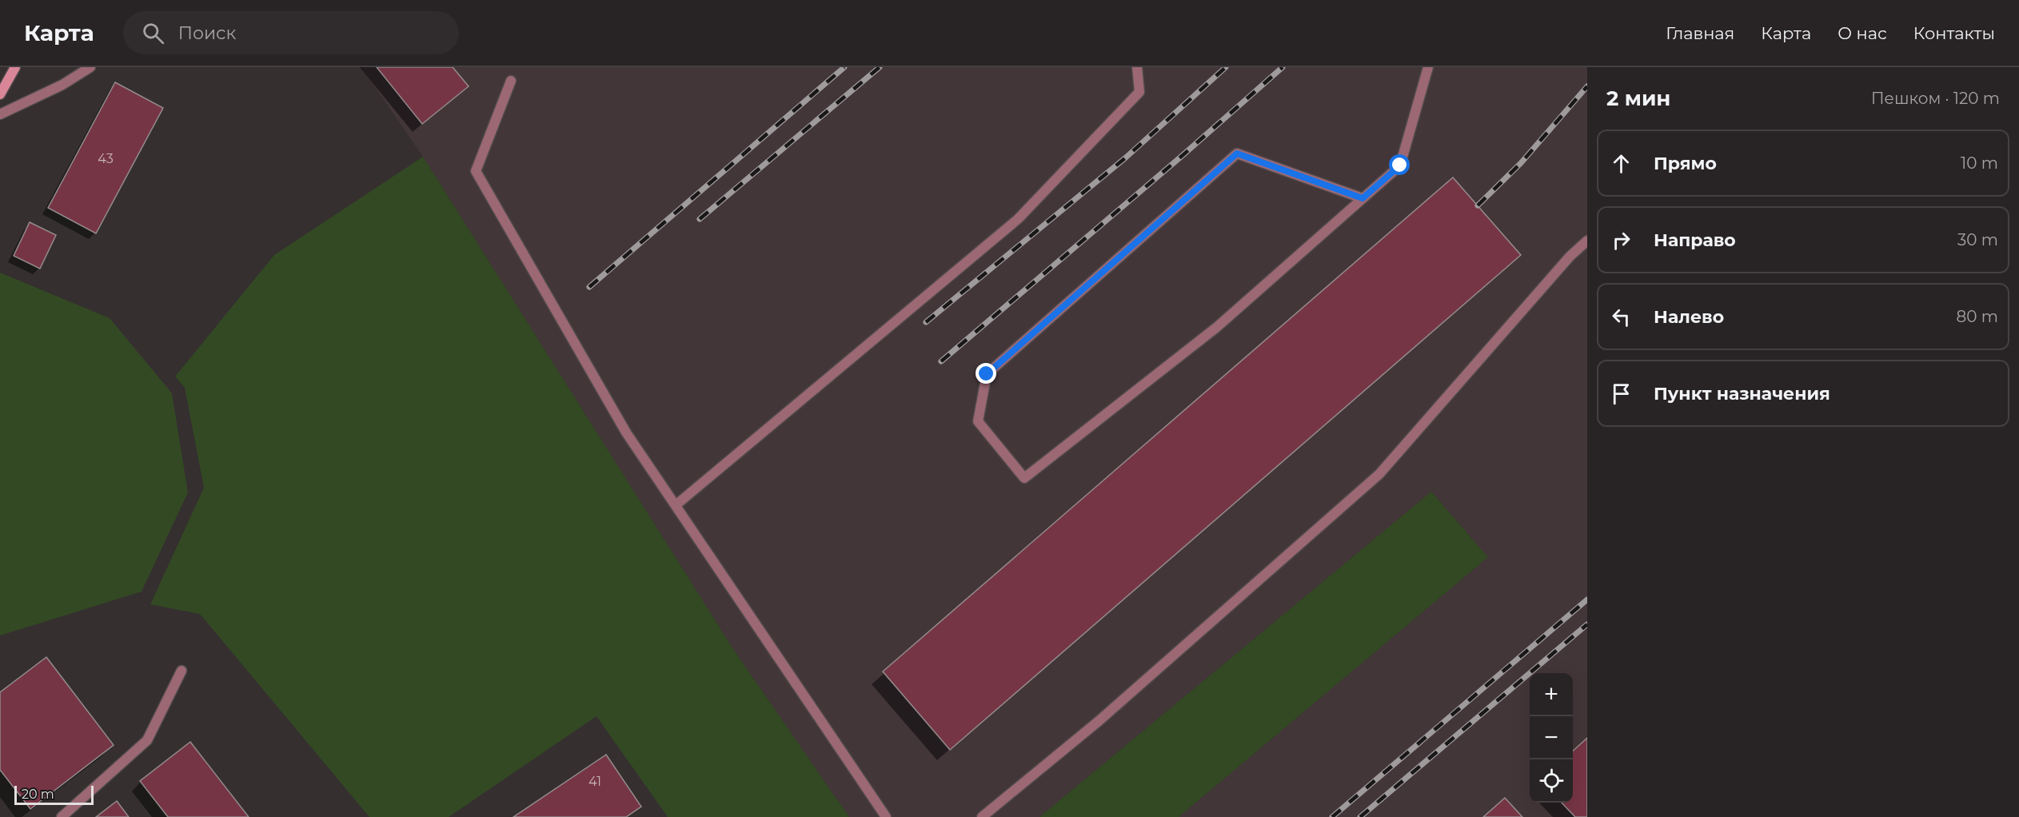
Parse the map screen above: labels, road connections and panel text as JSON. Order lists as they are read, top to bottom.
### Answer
{
  "house_numbers": ["43", "41"],
  "scale_bar": "20 m",
  "page": {
    "header": "Карта",
    "search": "Поиск",
    "nav": [
      "Главная",
      "Карта",
      "О нас",
      "Контакты"
    ],
    "heading": ["2 мин", "Пешком · 120 m"],
    "list": [
      ["Прямо", "10 m"],
      ["Направо", "30 m"],
      ["Налево", "80 m"],
      "Пункт назначения"
    ],
    "map_buttons": ["+", "−"],
    "scale": "20 m"
  }
}
